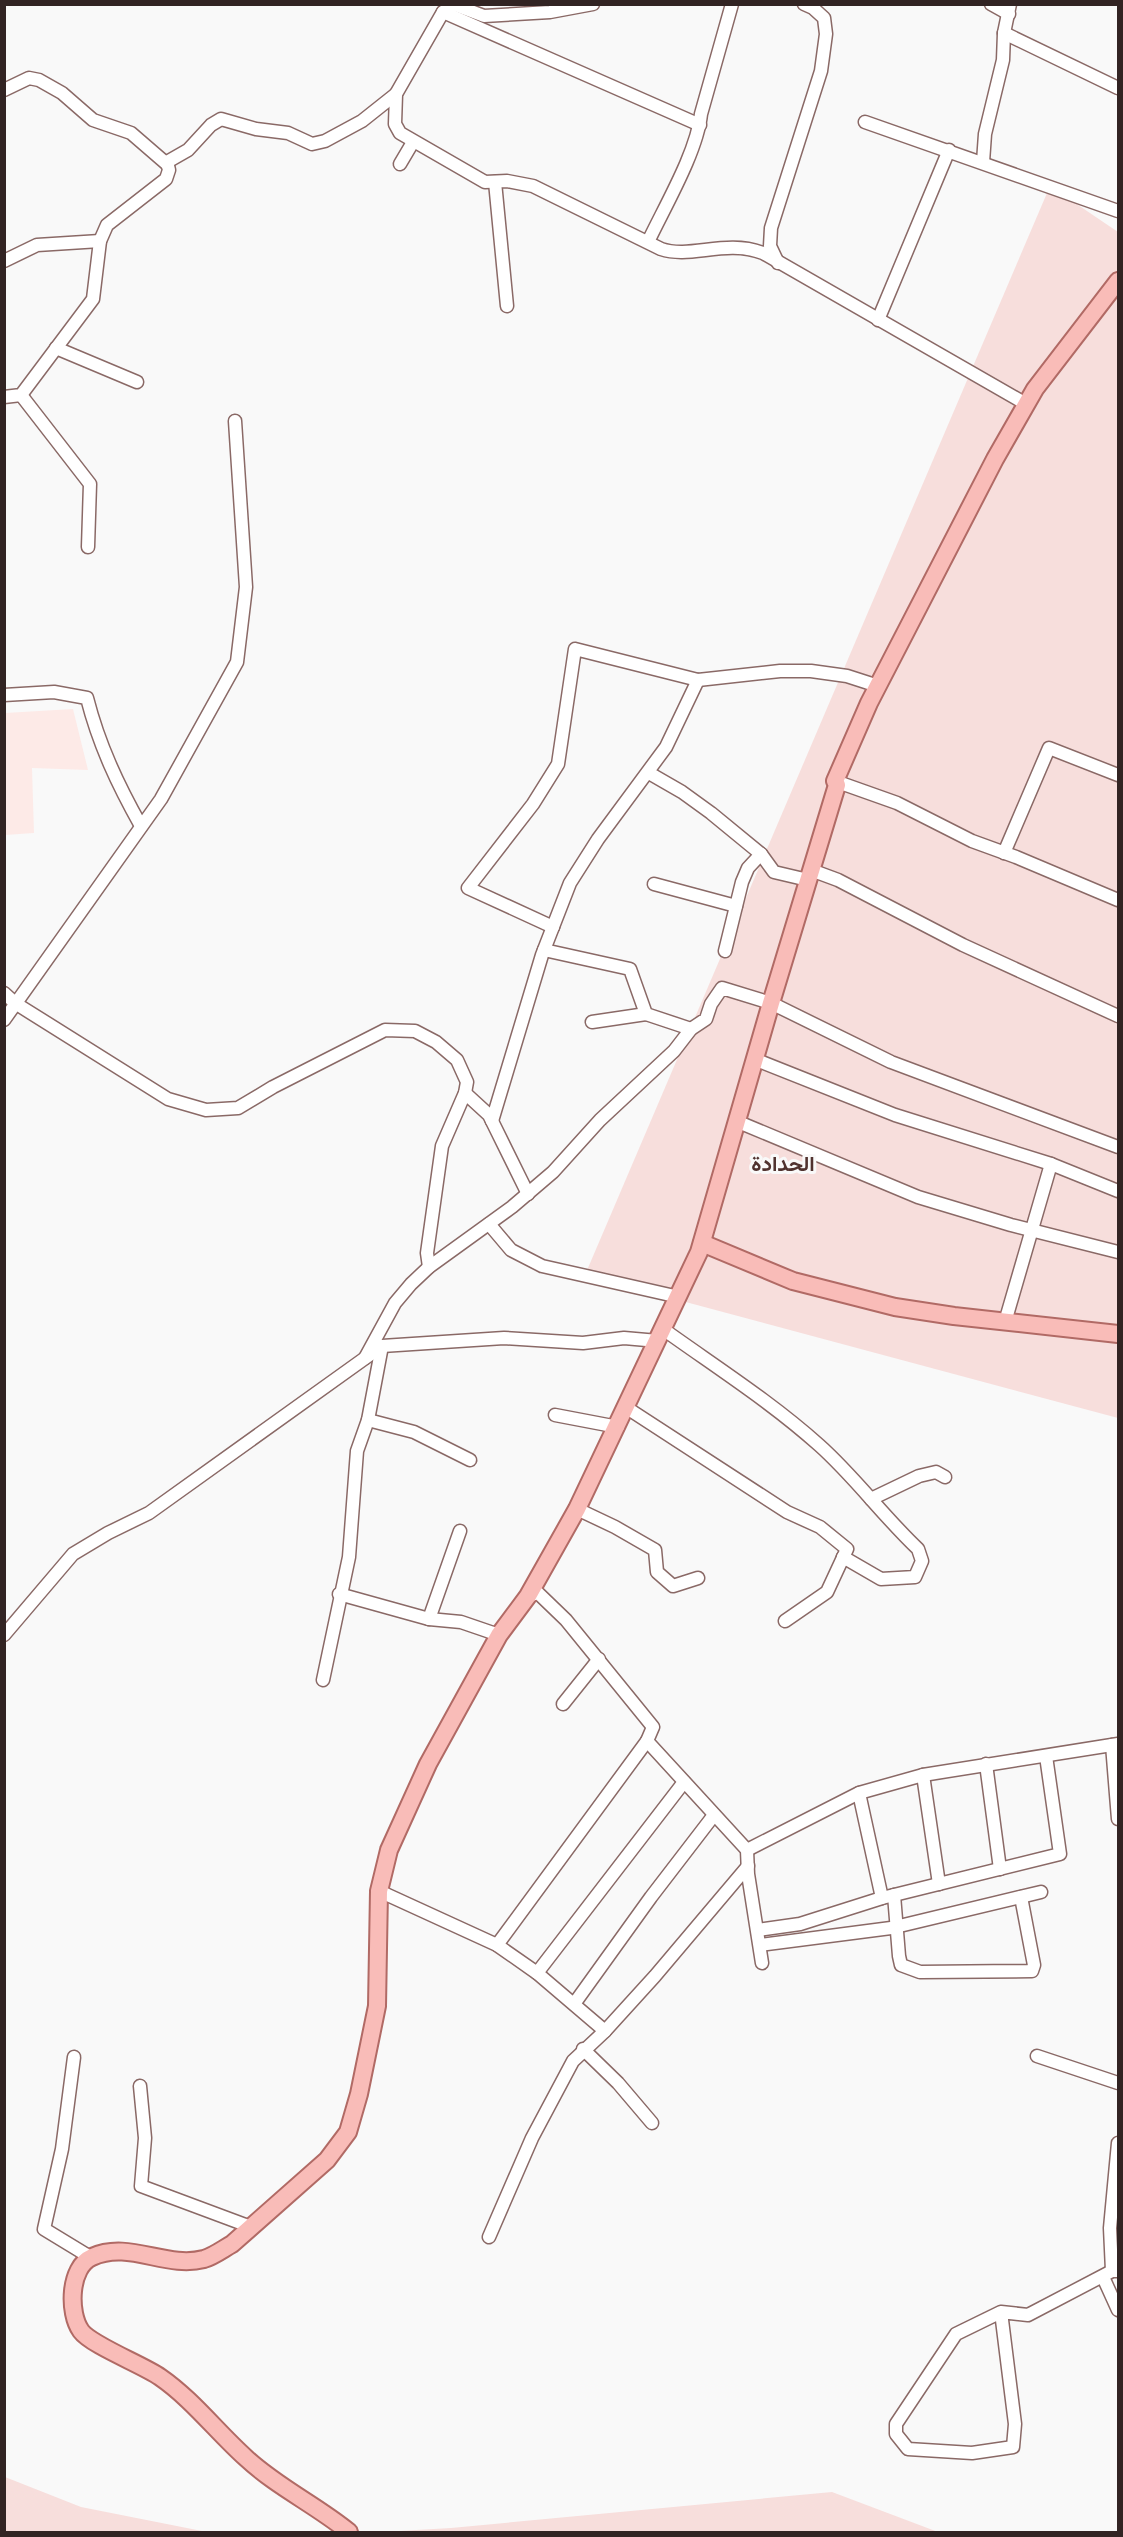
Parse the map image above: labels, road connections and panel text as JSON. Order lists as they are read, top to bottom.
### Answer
{
  "districts": ["الحدادة"]
}
